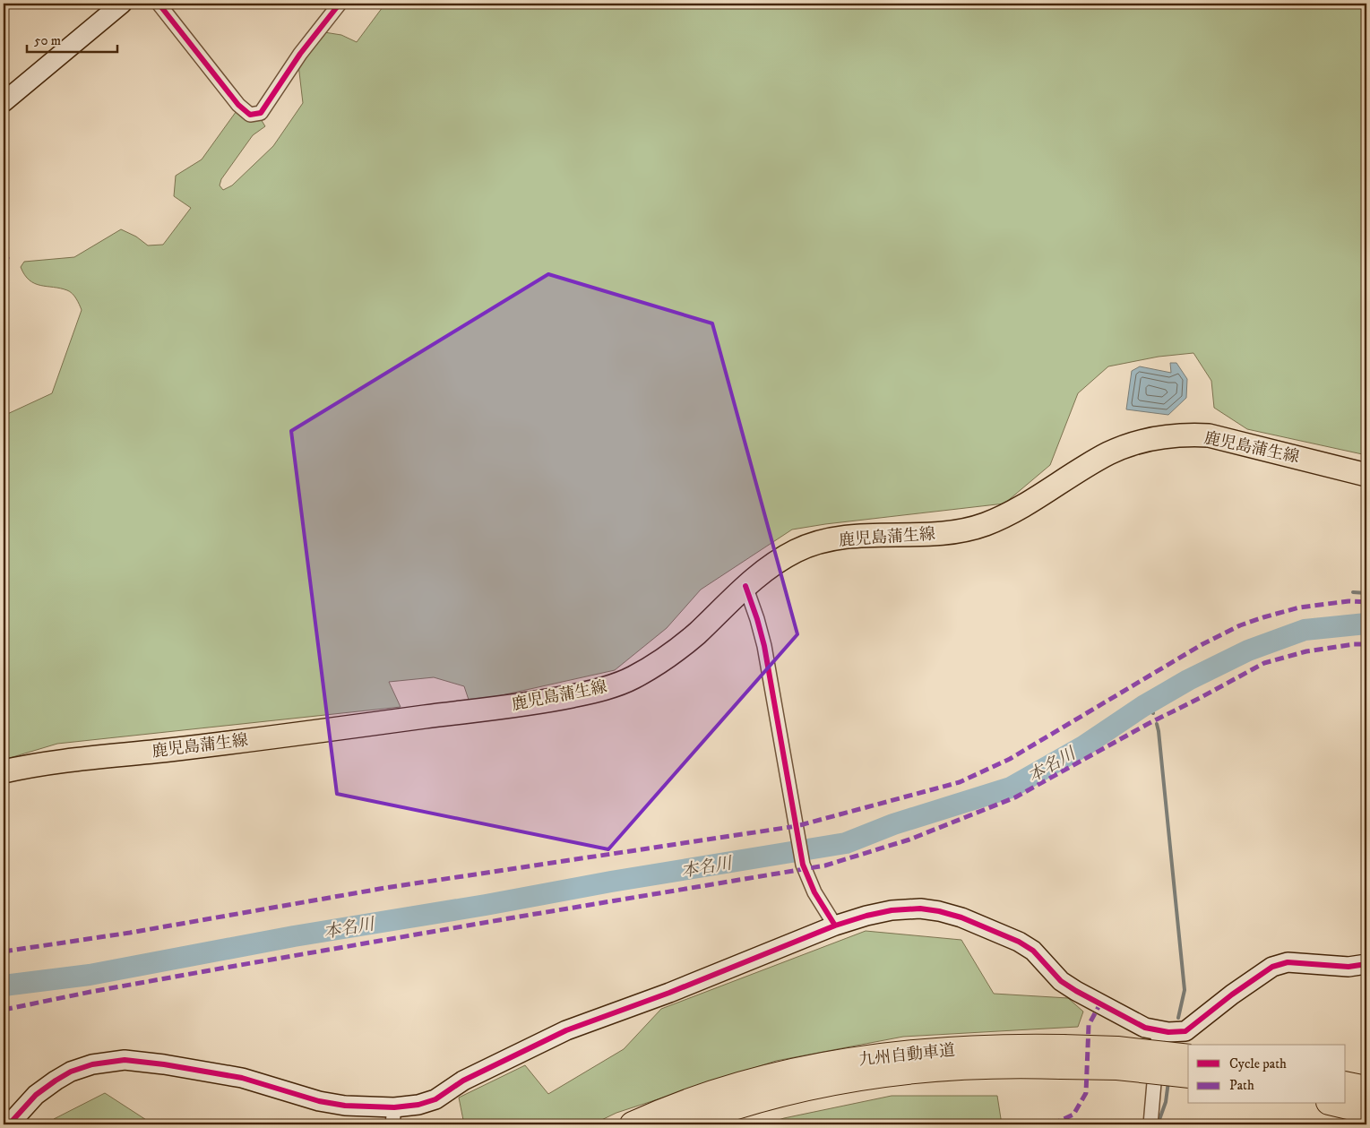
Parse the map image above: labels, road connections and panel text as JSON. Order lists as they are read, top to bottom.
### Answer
{
  "streets": {
    "highway": ["九州自動車道"],
    "main road": ["鹿児島蒲生線"]
  },
  "water": ["本名川"],
  "legend": ["Cycle path", "Path"],
  "scale_bar": "50 m"
}
